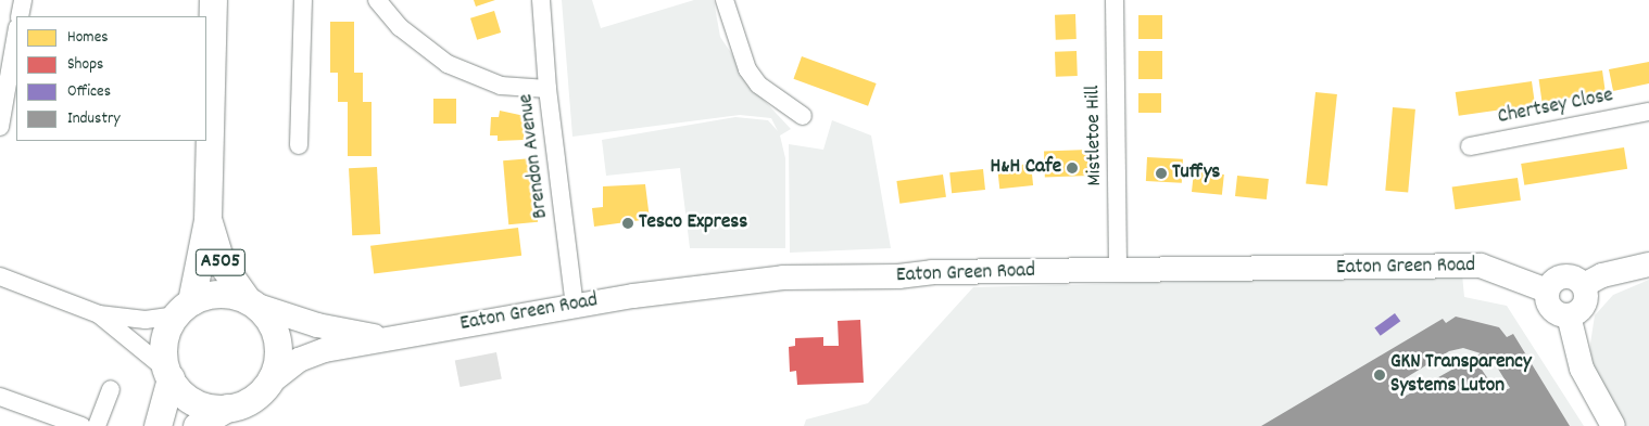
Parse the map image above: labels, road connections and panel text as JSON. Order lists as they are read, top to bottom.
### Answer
{
  "streets": {
    "main road": ["A505"],
    "street": [
      "Chertsey Close",
      "Mistletoe Hill",
      "Brendon Avenue",
      "Eaton Green Road"
    ]
  },
  "crossings": [
    ["Mistletoe Hill", "Eaton Green Road"],
    ["Brendon Avenue", "Eaton Green Road"],
    ["A505", "Eaton Green Road"]
  ],
  "places": [
    "H&H Cafe",
    "Tuffys",
    "Tesco Express",
    "GKN Transparency Systems Luton"
  ],
  "legend": [
    "Homes",
    "Shops",
    "Offices",
    "Industry"
  ]
}
